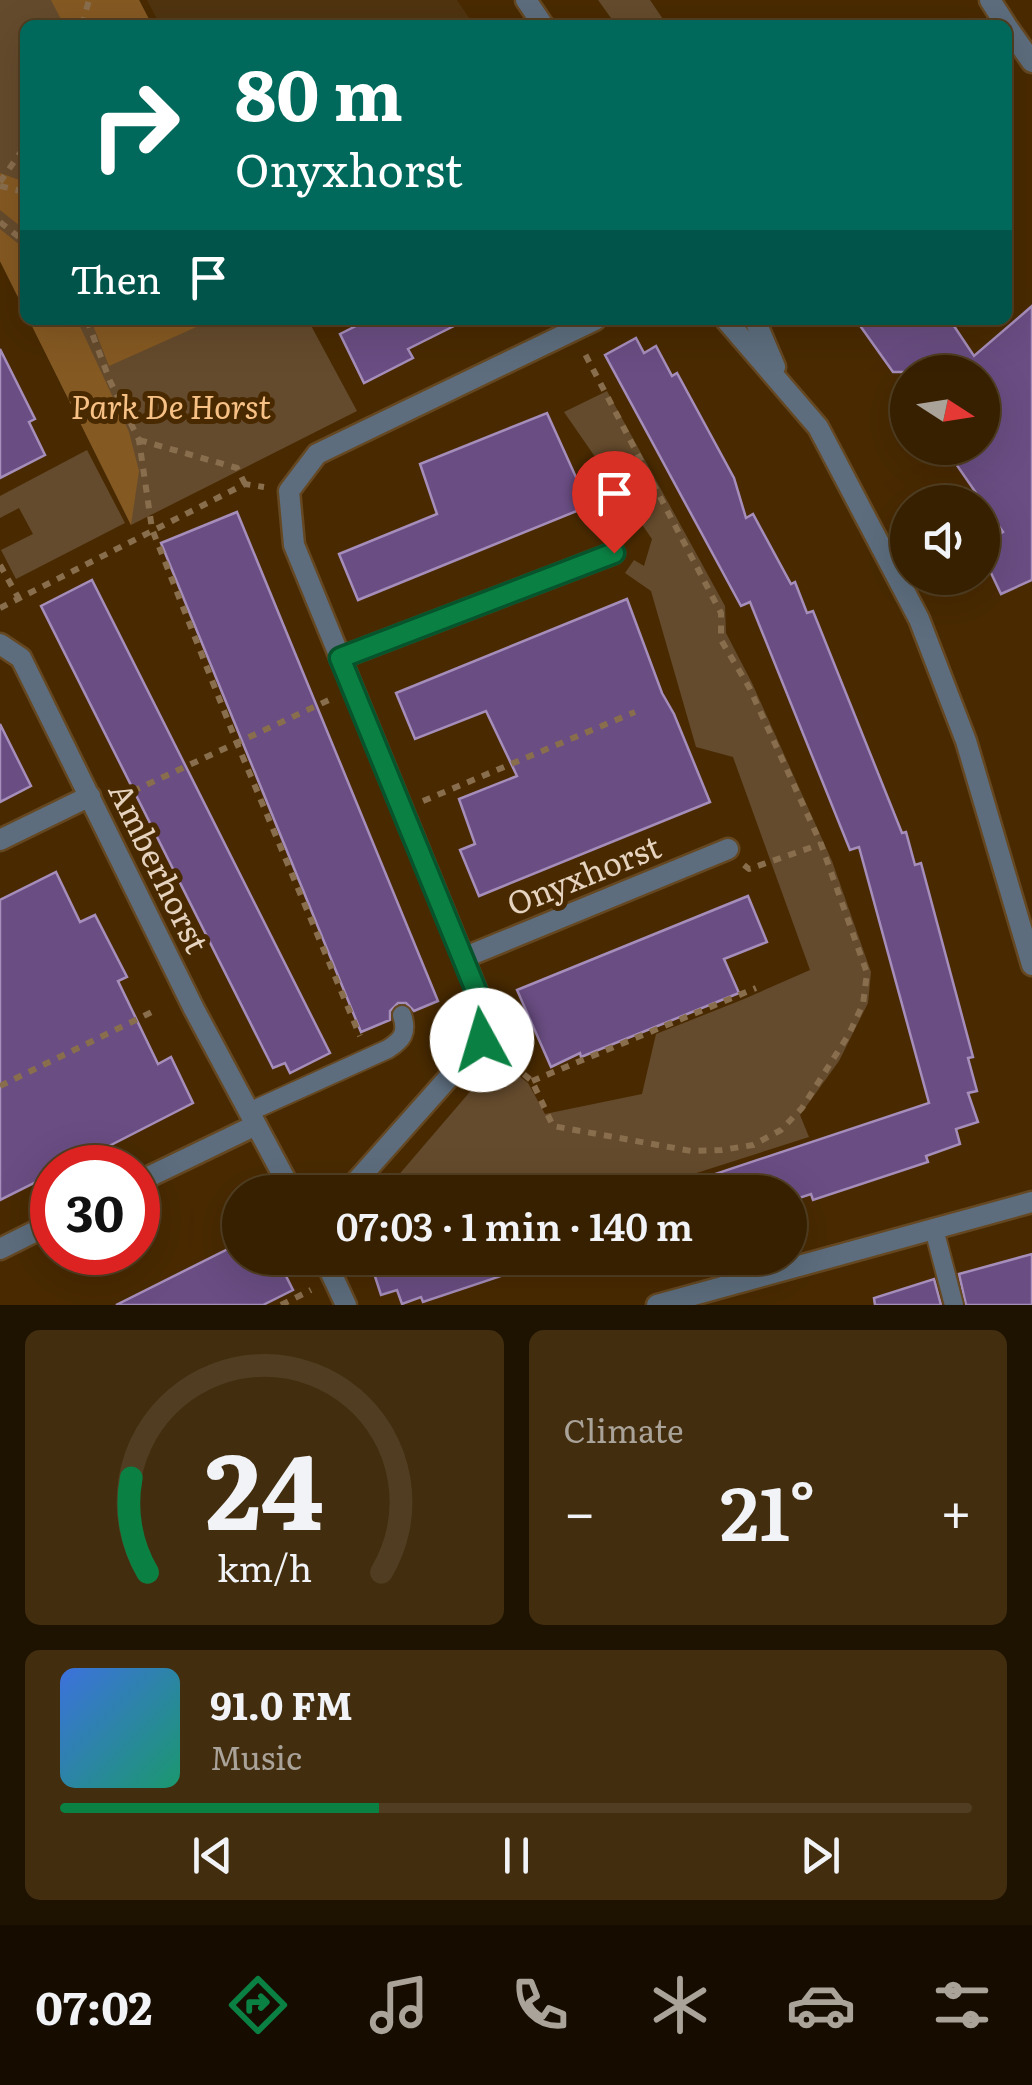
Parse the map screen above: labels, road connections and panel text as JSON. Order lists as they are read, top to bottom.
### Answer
{
  "streets": {
    "street": ["Amberhorst", "Onyxhorst"]
  },
  "parks": ["Park De Horst"],
  "north": "right",
  "page": {
    "turn": ["80 m", "Onyxhorst"],
    "then": "Then",
    "limit": "30",
    "trip": "07:03 · 1 min · 140 m",
    "tile": "Climate",
    "heat": ["−", "21°", "+"],
    "song": ["91.0 FM", "Music"],
    "tabs": "07:02",
    "gauge": ["24", "km/h"]
  }
}
